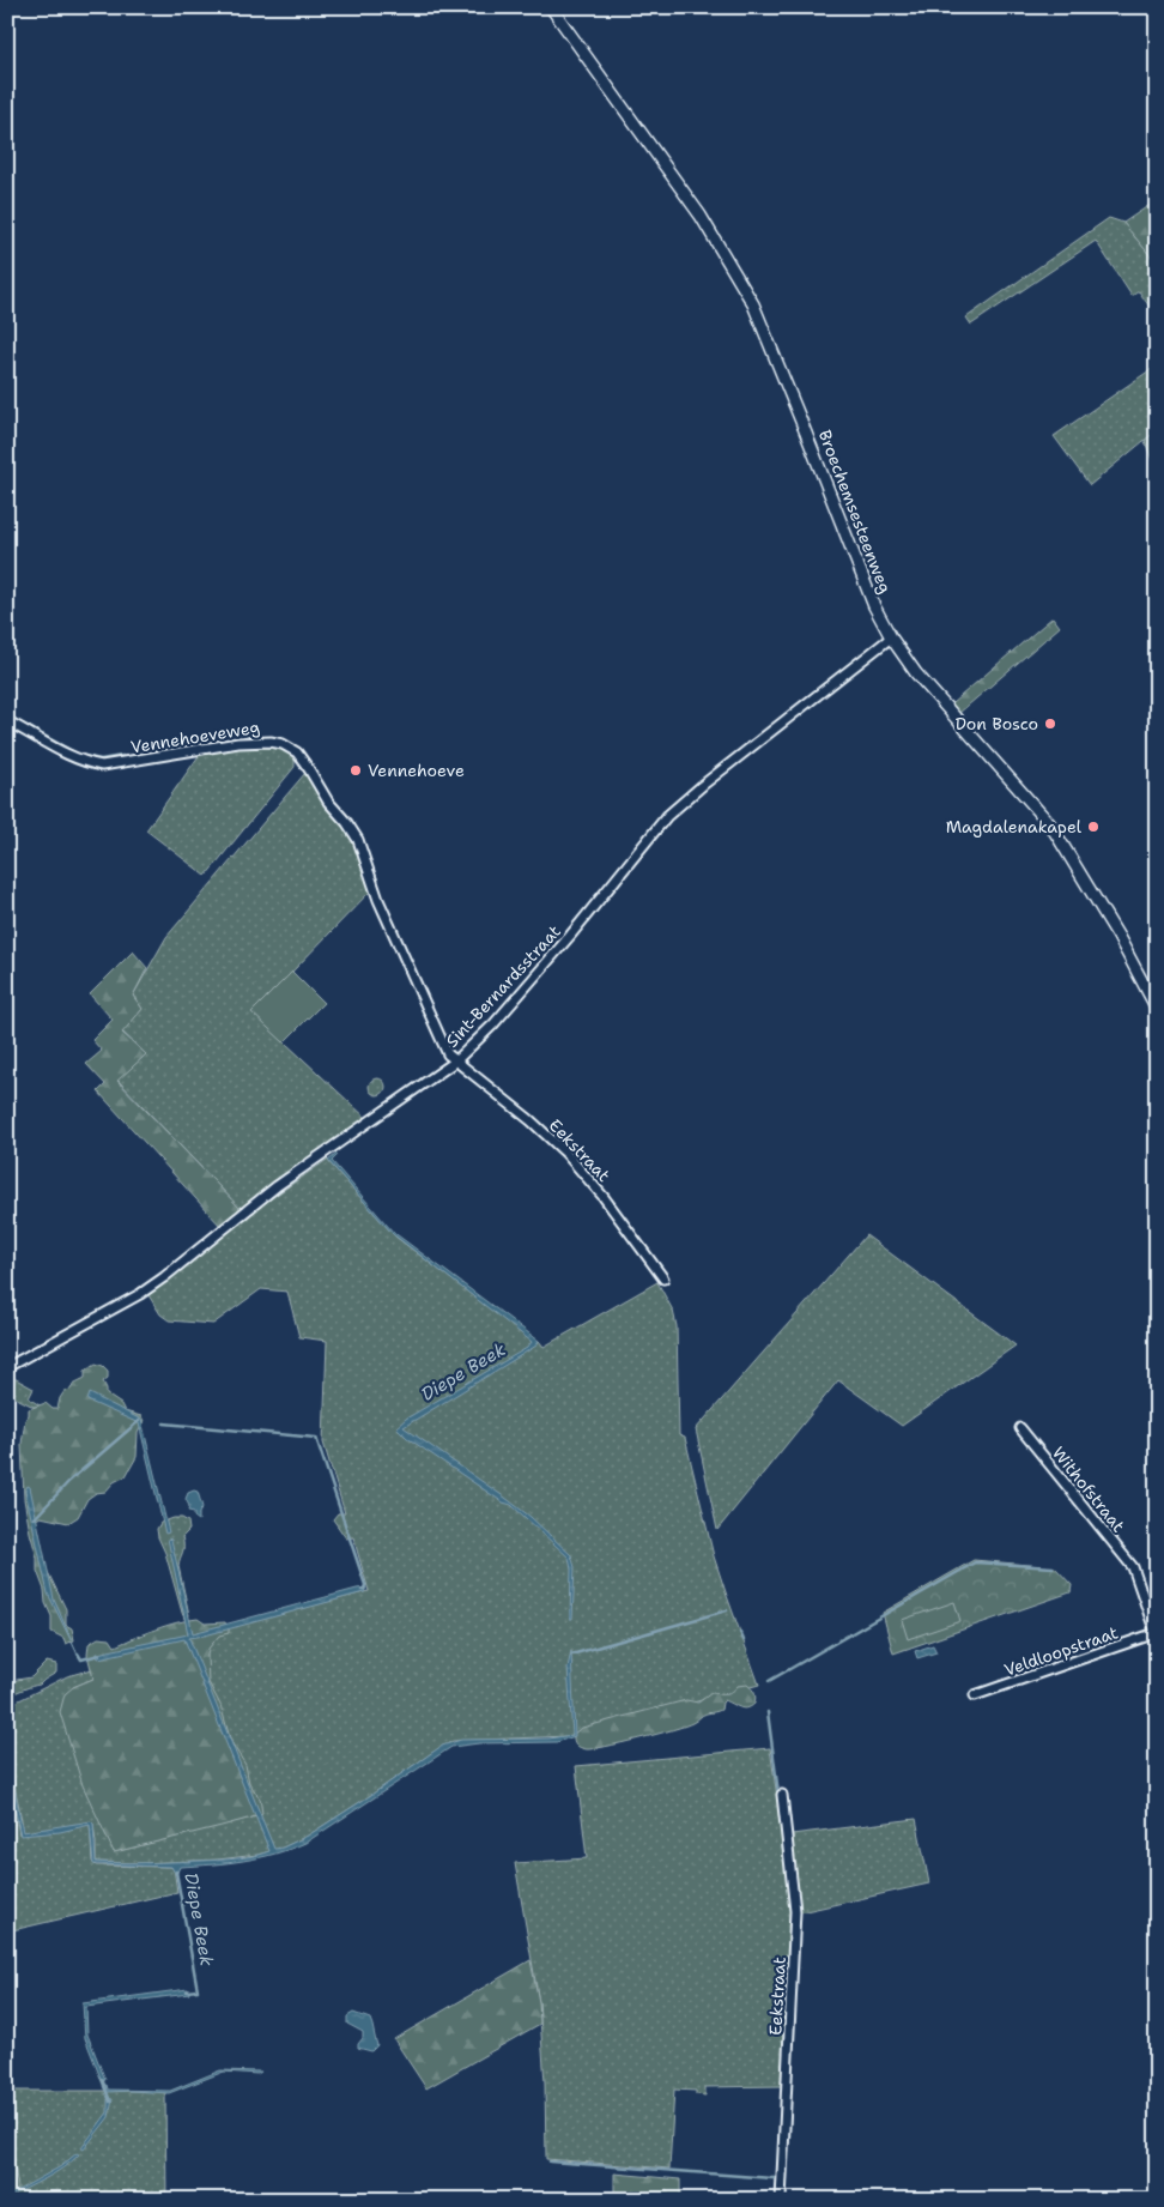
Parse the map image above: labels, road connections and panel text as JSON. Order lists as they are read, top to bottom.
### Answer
{
  "streets": {
    "street": [
      "Broechemsesteenweg",
      "Vennehoeveweg",
      "Sint-Bernardsstraat",
      "Eekstraat",
      "Withofstraat",
      "Veldloopstraat"
    ]
  },
  "crossings": [
    ["Broechemsesteenweg", "Sint-Bernardsstraat"],
    ["Vennehoeveweg", "Sint-Bernardsstraat"],
    ["Vennehoeveweg", "Eekstraat"],
    ["Sint-Bernardsstraat", "Eekstraat"],
    ["Withofstraat", "Veldloopstraat"]
  ],
  "water": ["Diepe Beek"],
  "places": ["Don Bosco", "Vennehoeve", "Magdalenakapel"]
}
